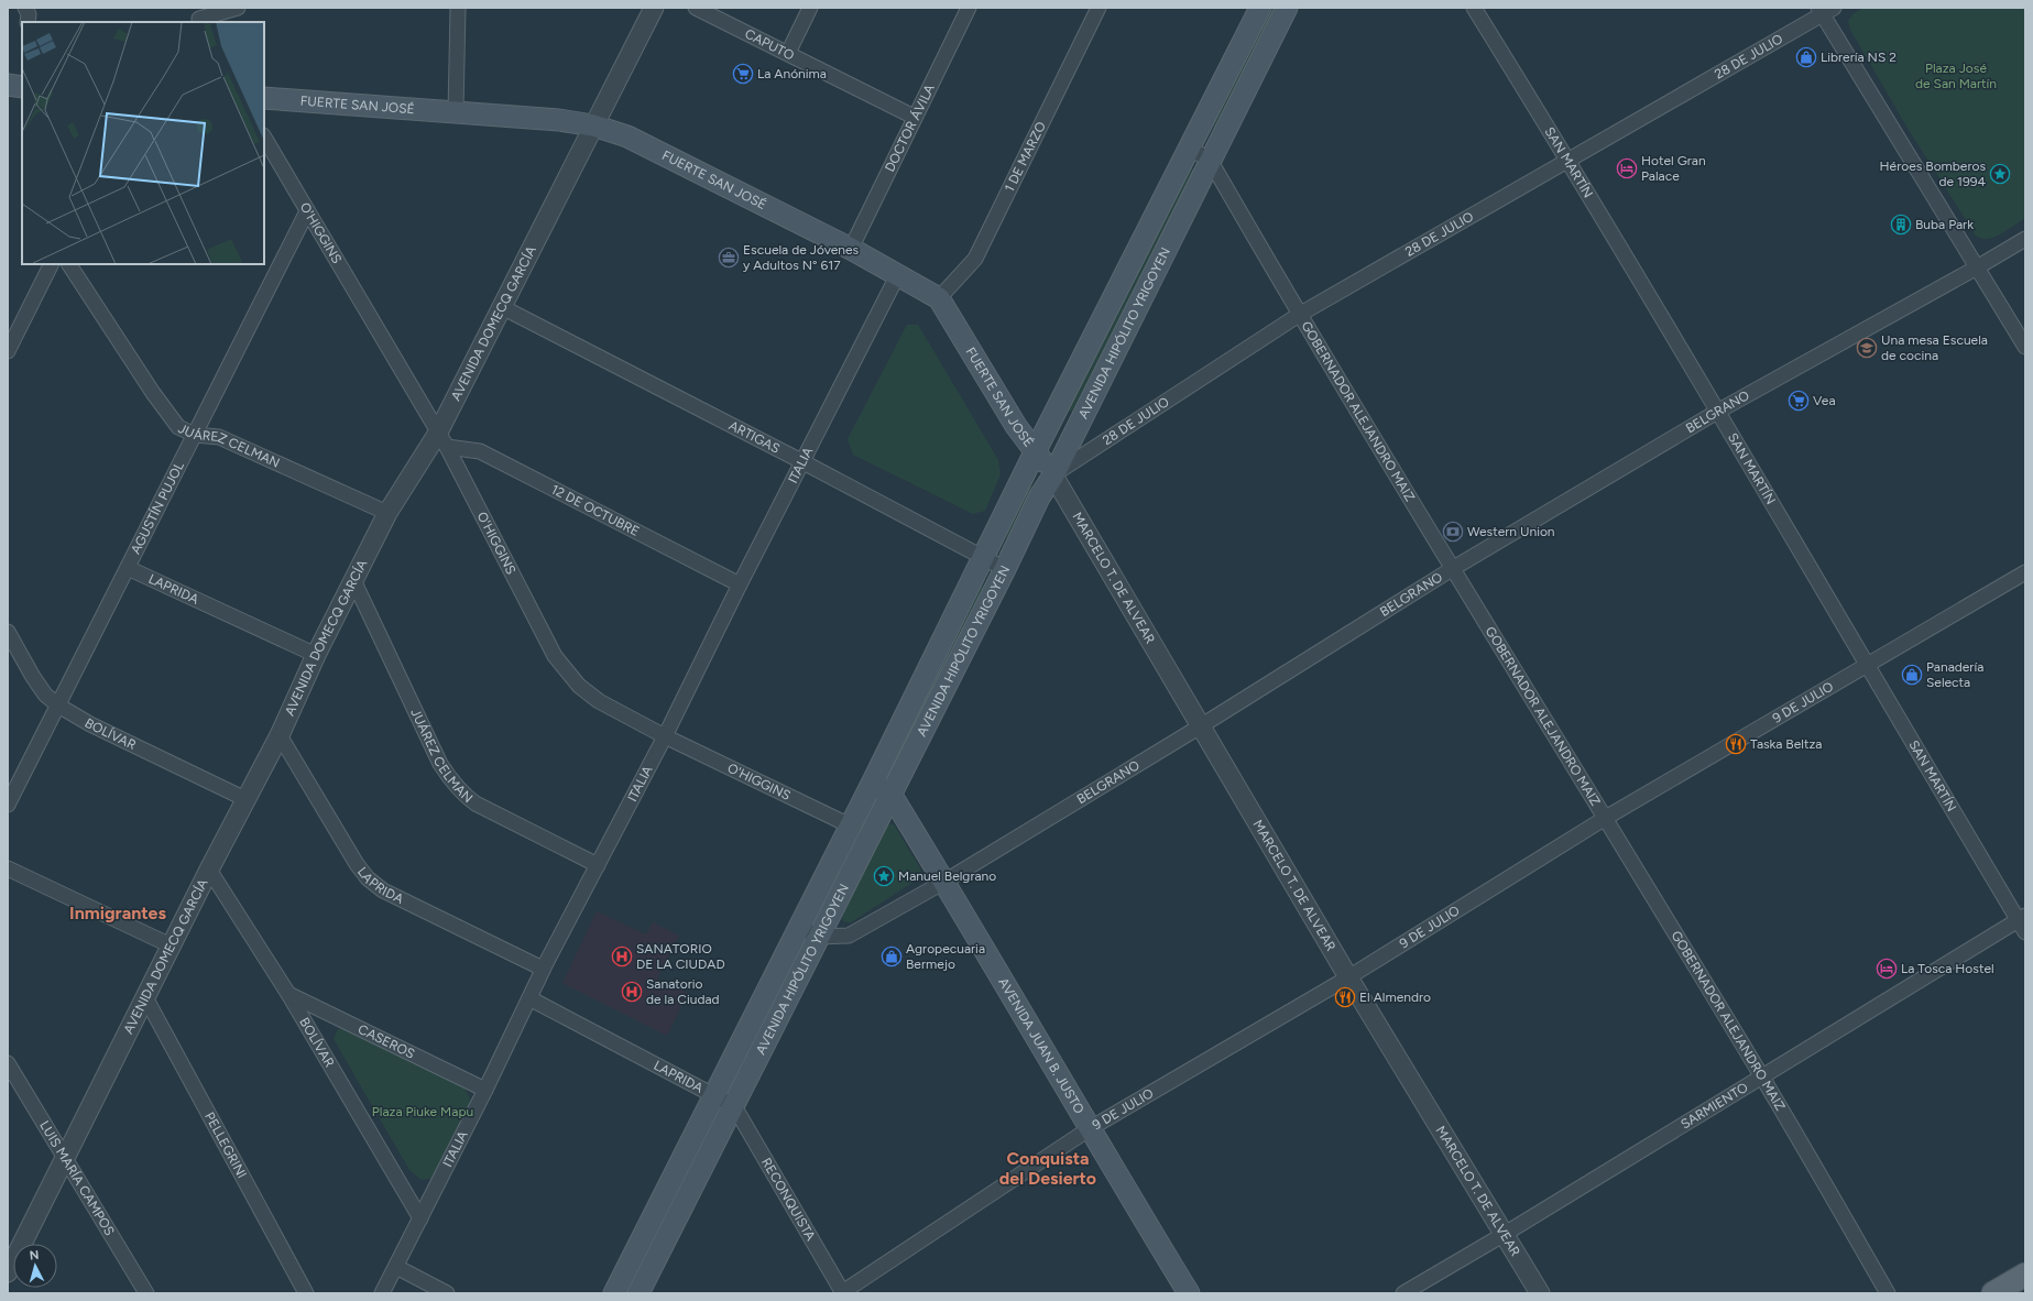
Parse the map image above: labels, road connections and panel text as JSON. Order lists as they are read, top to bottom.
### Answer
{
  "streets": {
    "main road": ["FUERTE SAN JOSÉ", "AVENIDA HIPÓLITO YRIGOYEN", "AVENIDA JUAN B. JUSTO"],
    "street": [
      "CAPUTO",
      "28 DE JULIO",
      "DOCTOR ÁVILA",
      "1 DE MARZO",
      "SAN MARTÍN",
      "O'HIGGINS",
      "AVENIDA DOMECQ GARCÍA",
      "GOBERNADOR ALEJANDRO MAIZ",
      "BELGRANO",
      "ARTIGAS",
      "JUÁREZ CELMAN",
      "ITALIA",
      "AGUSTÍN PUJOL",
      "12 DE OCTUBRE",
      "MARCELO T. DE ALVEAR",
      "LAPRIDA",
      "9 DE JULIO",
      "BOLÍVAR",
      "CASEROS",
      "SARMIENTO",
      "PELLEGRINI",
      "LUIS MARÍA CAMPOS",
      "RECONQUISTA"
    ]
  },
  "crossings": [
    ["CAPUTO", "DOCTOR ÁVILA"],
    ["28 DE JULIO", "FUERTE SAN JOSÉ"],
    ["28 DE JULIO", "SAN MARTÍN"],
    ["28 DE JULIO", "AVENIDA HIPÓLITO YRIGOYEN"],
    ["28 DE JULIO", "GOBERNADOR ALEJANDRO MAIZ"],
    ["28 DE JULIO", "MARCELO T. DE ALVEAR"],
    ["FUERTE SAN JOSÉ", "DOCTOR ÁVILA"],
    ["FUERTE SAN JOSÉ", "1 DE MARZO"],
    ["FUERTE SAN JOSÉ", "AVENIDA DOMECQ GARCÍA"],
    ["FUERTE SAN JOSÉ", "AVENIDA HIPÓLITO YRIGOYEN"],
    ["FUERTE SAN JOSÉ", "ITALIA"],
    ["FUERTE SAN JOSÉ", "MARCELO T. DE ALVEAR"],
    ["SAN MARTÍN", "BELGRANO"],
    ["SAN MARTÍN", "9 DE JULIO"],
    ["SAN MARTÍN", "SARMIENTO"],
    ["O'HIGGINS", "AVENIDA DOMECQ GARCÍA"],
    ["O'HIGGINS", "AVENIDA HIPÓLITO YRIGOYEN"],
    ["O'HIGGINS", "ITALIA"],
    ["O'HIGGINS", "AGUSTÍN PUJOL"],
    ["O'HIGGINS", "12 DE OCTUBRE"],
    ["AVENIDA DOMECQ GARCÍA", "ARTIGAS"],
    ["AVENIDA DOMECQ GARCÍA", "JUÁREZ CELMAN"],
    ["AVENIDA DOMECQ GARCÍA", "12 DE OCTUBRE"],
    ["AVENIDA DOMECQ GARCÍA", "LAPRIDA"],
    ["AVENIDA DOMECQ GARCÍA", "BOLÍVAR"],
    ["AVENIDA DOMECQ GARCÍA", "PELLEGRINI"],
    ["AVENIDA DOMECQ GARCÍA", "LUIS MARÍA CAMPOS"],
    ["AVENIDA HIPÓLITO YRIGOYEN", "GOBERNADOR ALEJANDRO MAIZ"],
    ["AVENIDA HIPÓLITO YRIGOYEN", "BELGRANO"],
    ["AVENIDA HIPÓLITO YRIGOYEN", "ARTIGAS"],
    ["AVENIDA HIPÓLITO YRIGOYEN", "MARCELO T. DE ALVEAR"],
    ["AVENIDA HIPÓLITO YRIGOYEN", "LAPRIDA"],
    ["AVENIDA HIPÓLITO YRIGOYEN", "AVENIDA JUAN B. JUSTO"],
    ["AVENIDA HIPÓLITO YRIGOYEN", "RECONQUISTA"],
    ["GOBERNADOR ALEJANDRO MAIZ", "BELGRANO"],
    ["GOBERNADOR ALEJANDRO MAIZ", "9 DE JULIO"],
    ["GOBERNADOR ALEJANDRO MAIZ", "SARMIENTO"],
    ["BELGRANO", "MARCELO T. DE ALVEAR"],
    ["BELGRANO", "AVENIDA JUAN B. JUSTO"],
    ["ARTIGAS", "ITALIA"],
    ["JUÁREZ CELMAN", "ITALIA"],
    ["JUÁREZ CELMAN", "AGUSTÍN PUJOL"],
    ["ITALIA", "12 DE OCTUBRE"],
    ["ITALIA", "LAPRIDA"],
    ["ITALIA", "BOLÍVAR"],
    ["ITALIA", "CASEROS"],
    ["AGUSTÍN PUJOL", "LAPRIDA"],
    ["AGUSTÍN PUJOL", "BOLÍVAR"],
    ["MARCELO T. DE ALVEAR", "9 DE JULIO"],
    ["MARCELO T. DE ALVEAR", "SARMIENTO"],
    ["LAPRIDA", "RECONQUISTA"],
    ["9 DE JULIO", "AVENIDA JUAN B. JUSTO"],
    ["9 DE JULIO", "RECONQUISTA"],
    ["BOLÍVAR", "CASEROS"]
  ],
  "districts": ["Inmigrantes", "Conquista del Desierto"],
  "parks": ["Plaza José de San Martín", "Plaza Piuke Mapu"],
  "places": {
    "shop": ["Librería NS 2", "Panadería Selecta", "Agropecuaria Bermejo"],
    "supermarket": ["La Anónima", "Vea"],
    "hotel": ["Hotel Gran Palace", "La Tosca Hostel"],
    "place": ["Héroes Bomberos de 1994", "Manuel Belgrano"],
    "building": ["Buba Park"],
    "office": ["Escuela de Jóvenes y Adultos N° 617"],
    "school or university": ["Una mesa Escuela de cocina"],
    "bank": ["Western Union"],
    "restaurant": ["Taska Beltza", "El Almendro"],
    "hospital": ["SANATORIO DE LA CIUDAD", "Sanatorio de la Ciudad"]
  },
  "north": "top"
}
